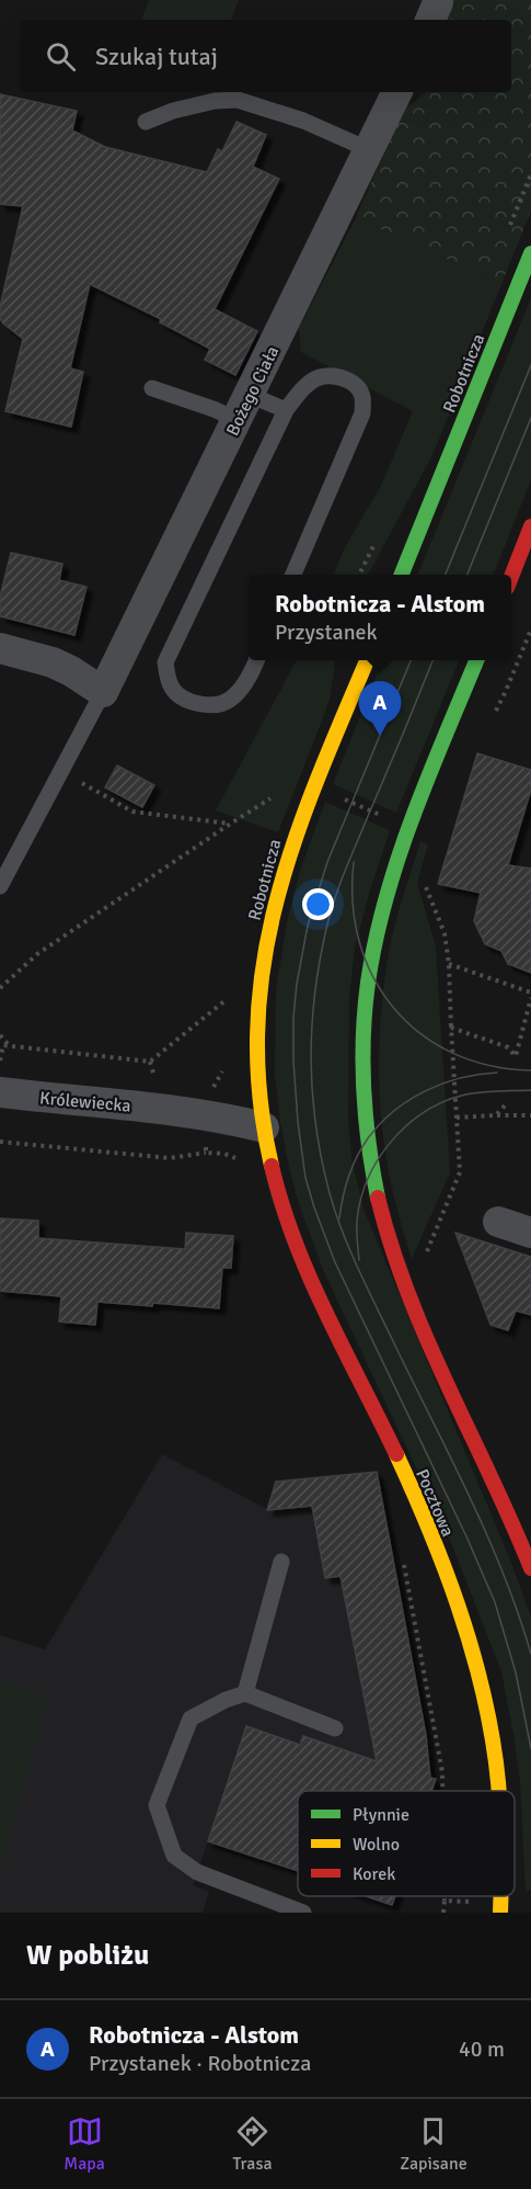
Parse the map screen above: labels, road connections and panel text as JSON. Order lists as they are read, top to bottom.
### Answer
{
  "streets": {
    "main road": ["Robotnicza", "Pocztowa"],
    "street": ["Bożego Ciała", "Królewiecka"]
  },
  "crossings": [
    ["Robotnicza", "Królewiecka"],
    ["Robotnicza", "Pocztowa"],
    ["Królewiecka", "Pocztowa"]
  ],
  "legend": ["Płynnie", "Wolno", "Korek"],
  "page": {
    "search": "Szukaj tutaj",
    "popup": ["Robotnicza - Alstom", "Przystanek"],
    "pins": "A",
    "heading": "W pobliżu",
    "list": [
      {
        "mark": "A",
        "name": "Robotnicza - Alstom",
        "note": "Przystanek · Robotnicza",
        "value": "40 m"
      }
    ],
    "nav": ["Mapa", "Trasa", "Zapisane"]
  }
}
